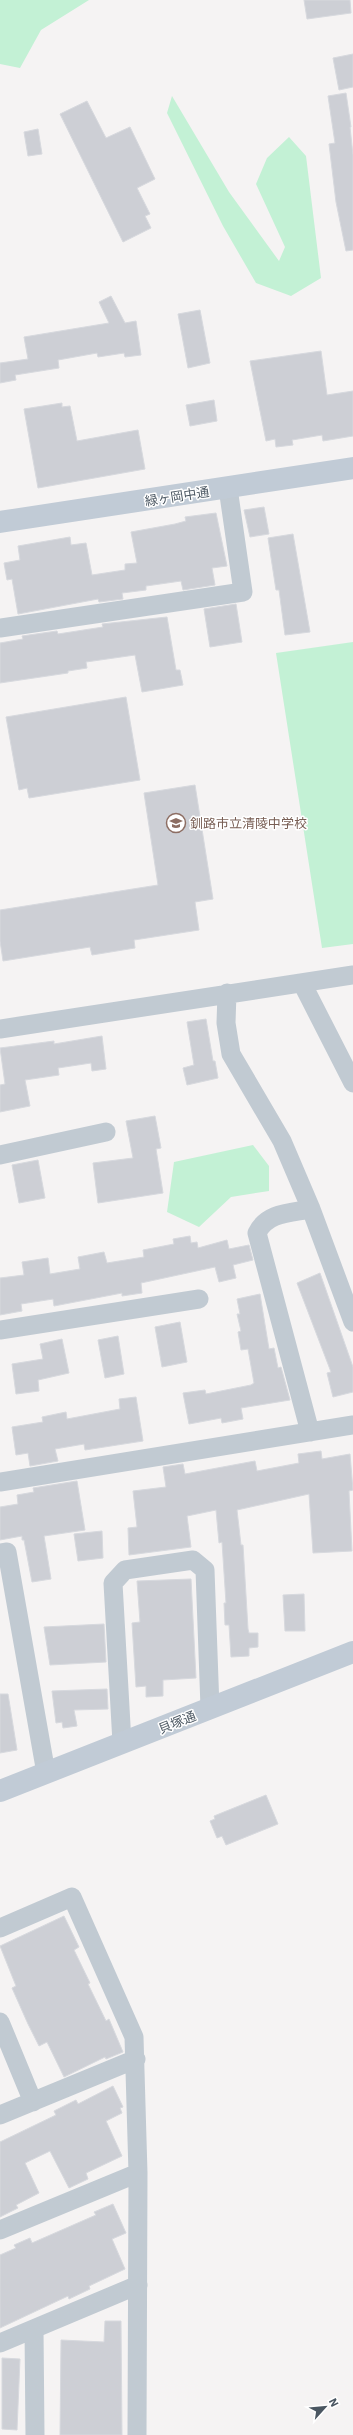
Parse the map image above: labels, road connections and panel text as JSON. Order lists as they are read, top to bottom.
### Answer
{
  "streets": {
    "street": ["緑ヶ岡中通", "貝塚通"]
  },
  "places": {
    "school or university": ["釧路市立清陵中学校"]
  },
  "north": "top right"
}
